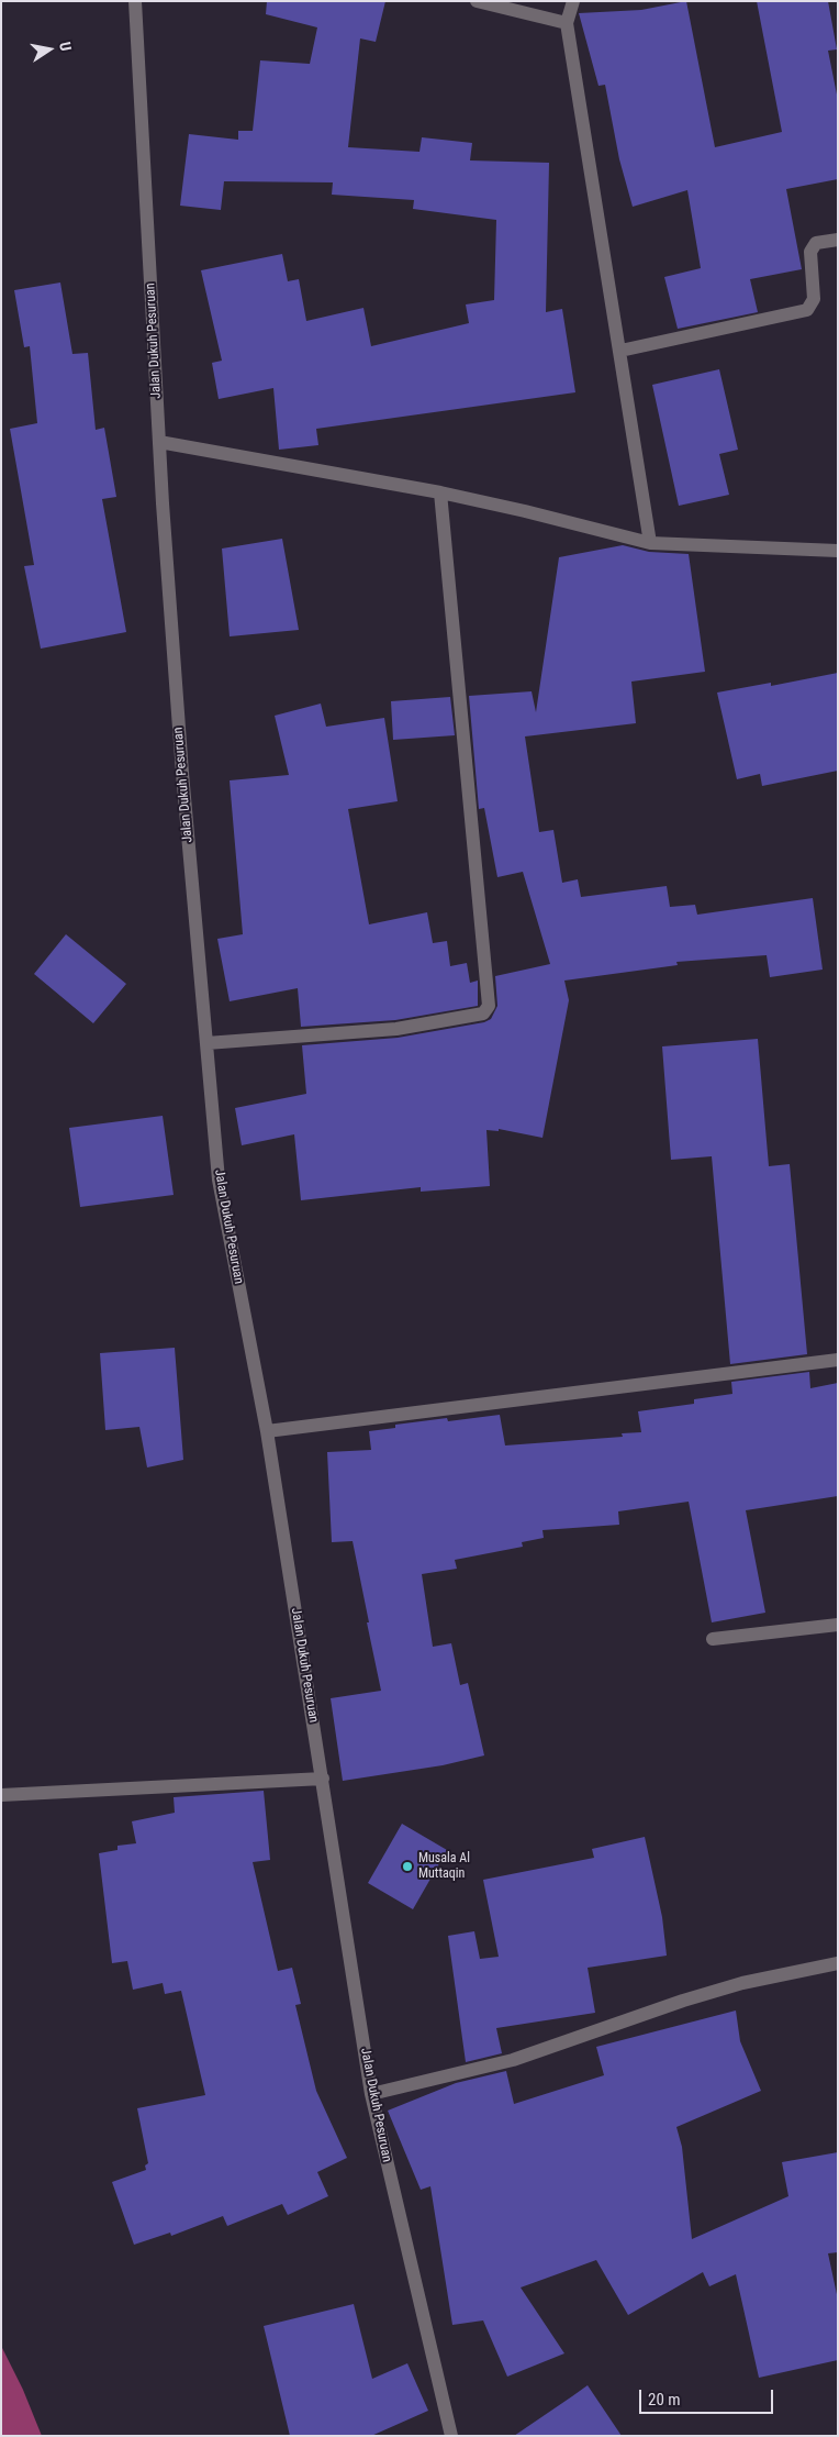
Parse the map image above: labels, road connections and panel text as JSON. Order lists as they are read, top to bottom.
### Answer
{
  "streets": {
    "street": ["Jalan Dukuh Pesuruan"]
  },
  "places": ["Musala Al Muttaqin"],
  "scale_bar": "20 m",
  "north": "right"
}
